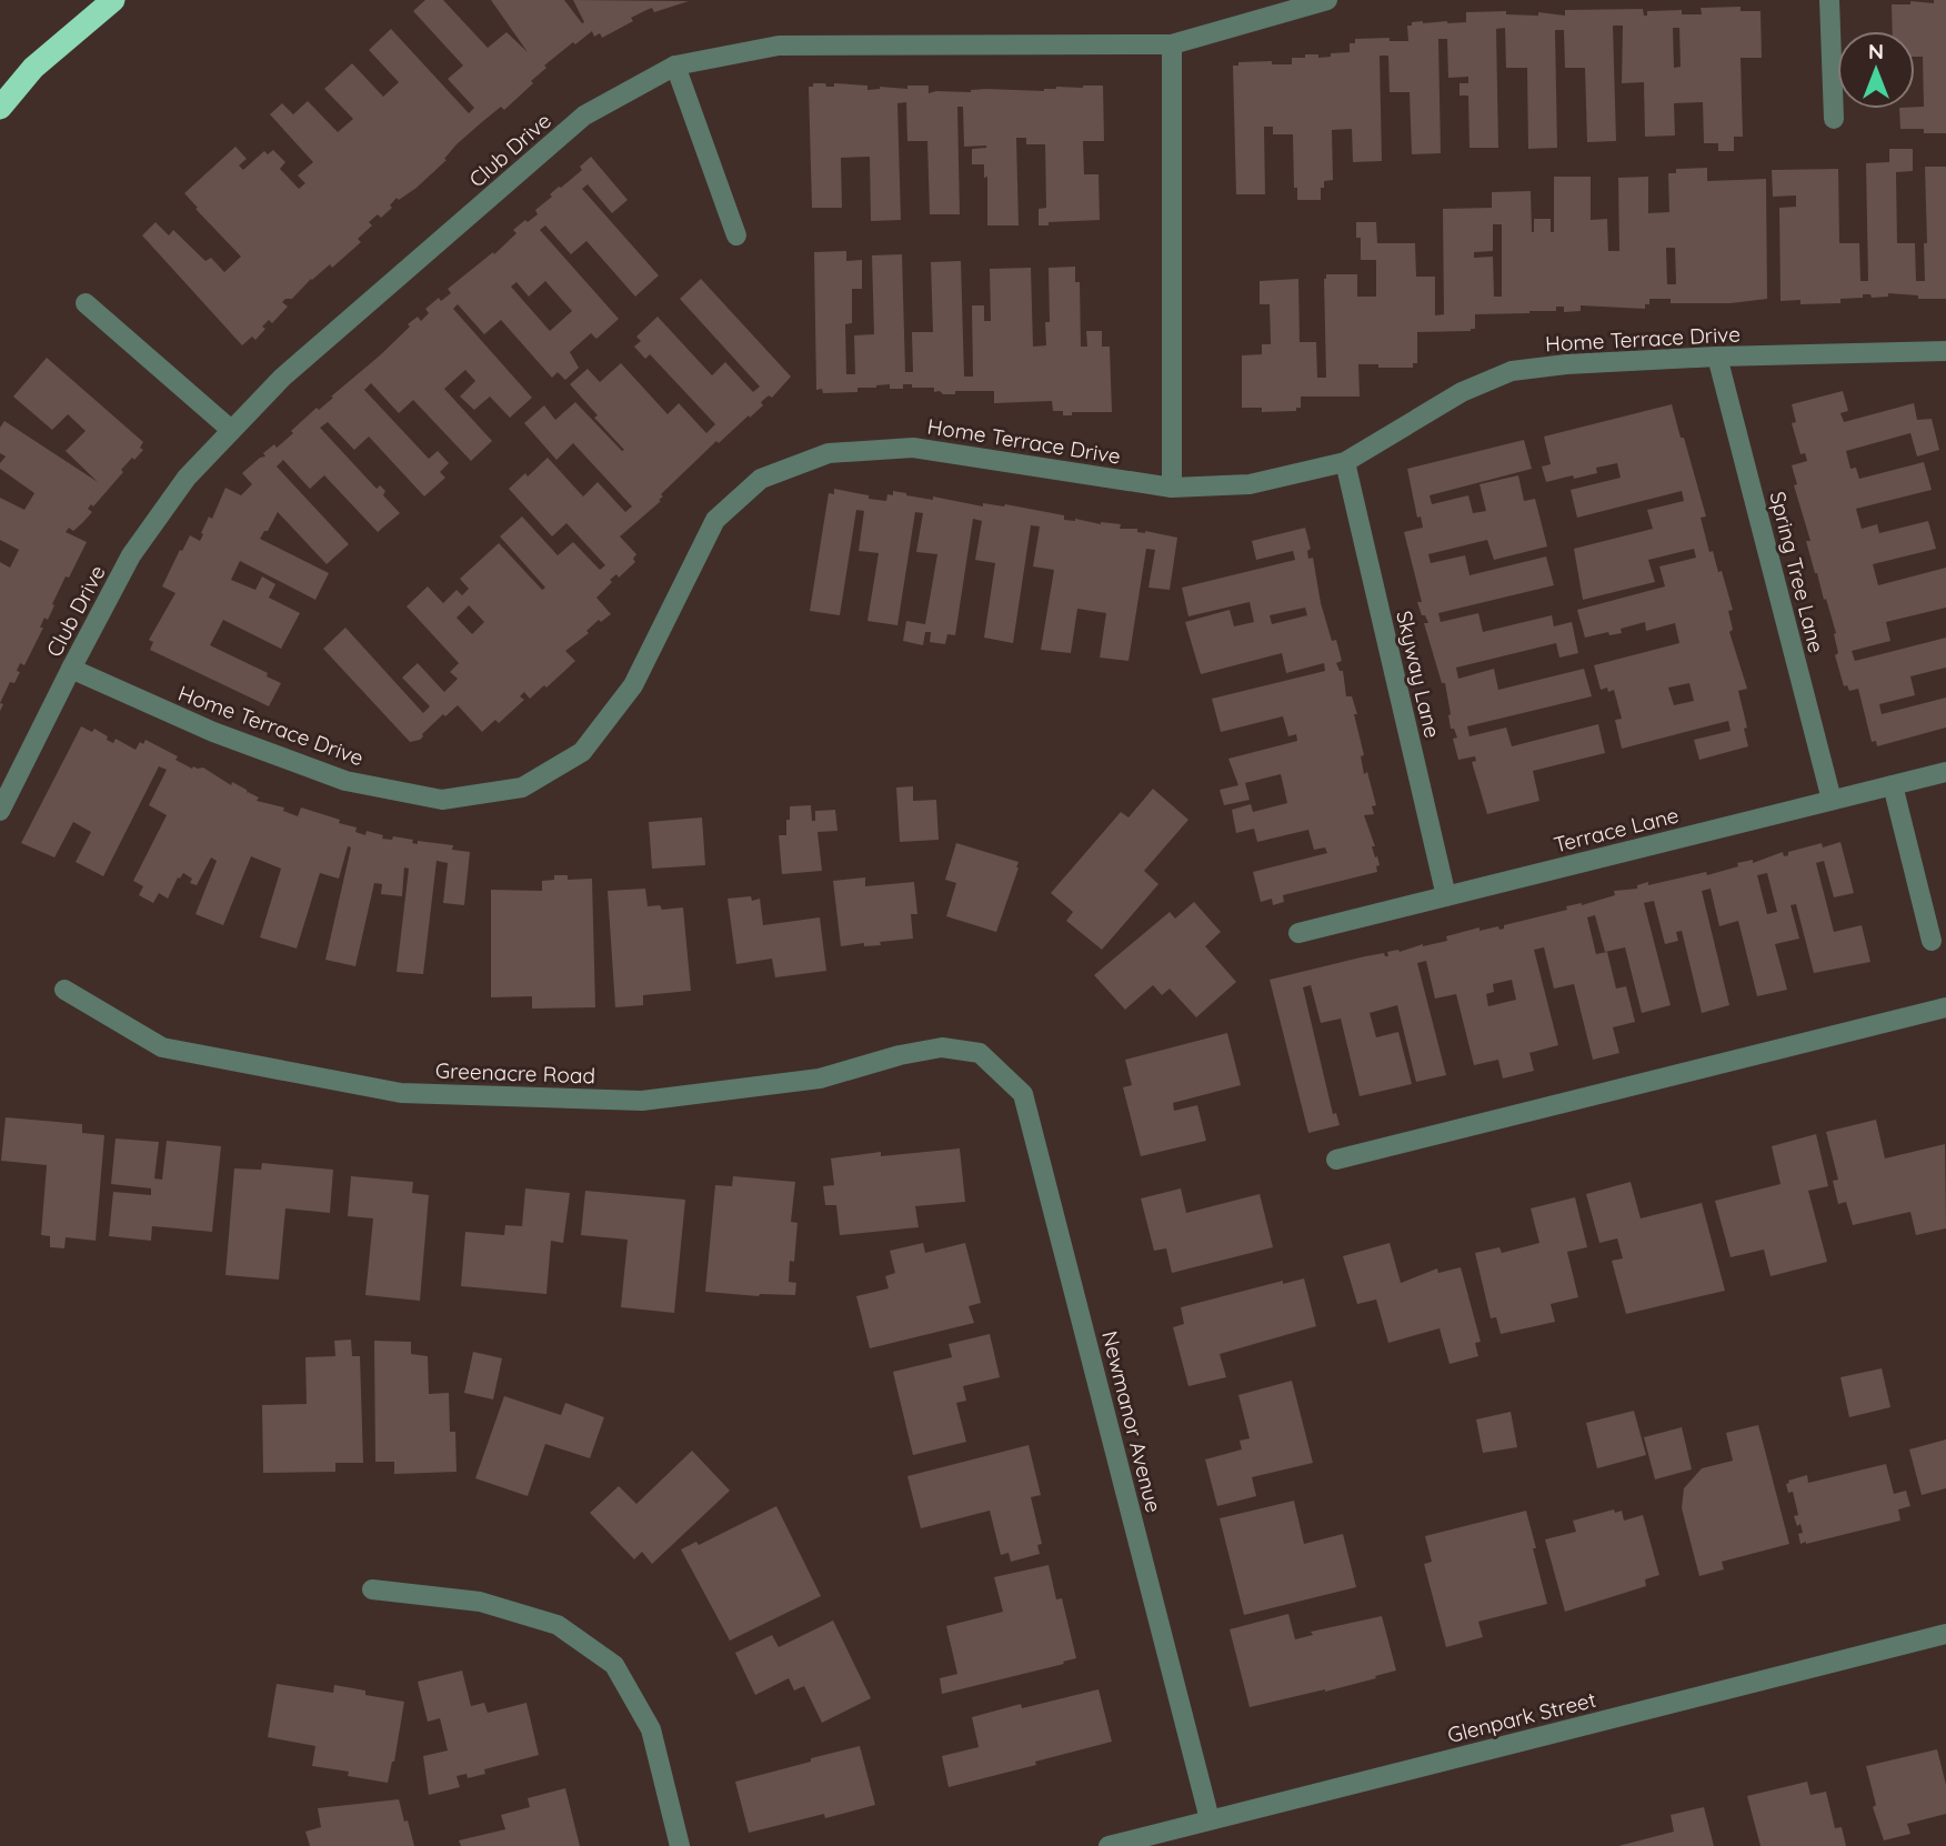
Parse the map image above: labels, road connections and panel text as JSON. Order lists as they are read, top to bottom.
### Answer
{
  "streets": {
    "street": [
      "Club Drive",
      "Home Terrace Drive",
      "Spring Tree Lane",
      "Skyway Lane",
      "Terrace Lane",
      "Greenacre Road",
      "Newmanor Avenue",
      "Glenpark Street"
    ]
  },
  "crossings": [
    ["Club Drive", "Home Terrace Drive"],
    ["Home Terrace Drive", "Spring Tree Lane"],
    ["Home Terrace Drive", "Skyway Lane"],
    ["Spring Tree Lane", "Terrace Lane"],
    ["Skyway Lane", "Terrace Lane"],
    ["Greenacre Road", "Newmanor Avenue"],
    ["Newmanor Avenue", "Glenpark Street"]
  ],
  "north": "top"
}
